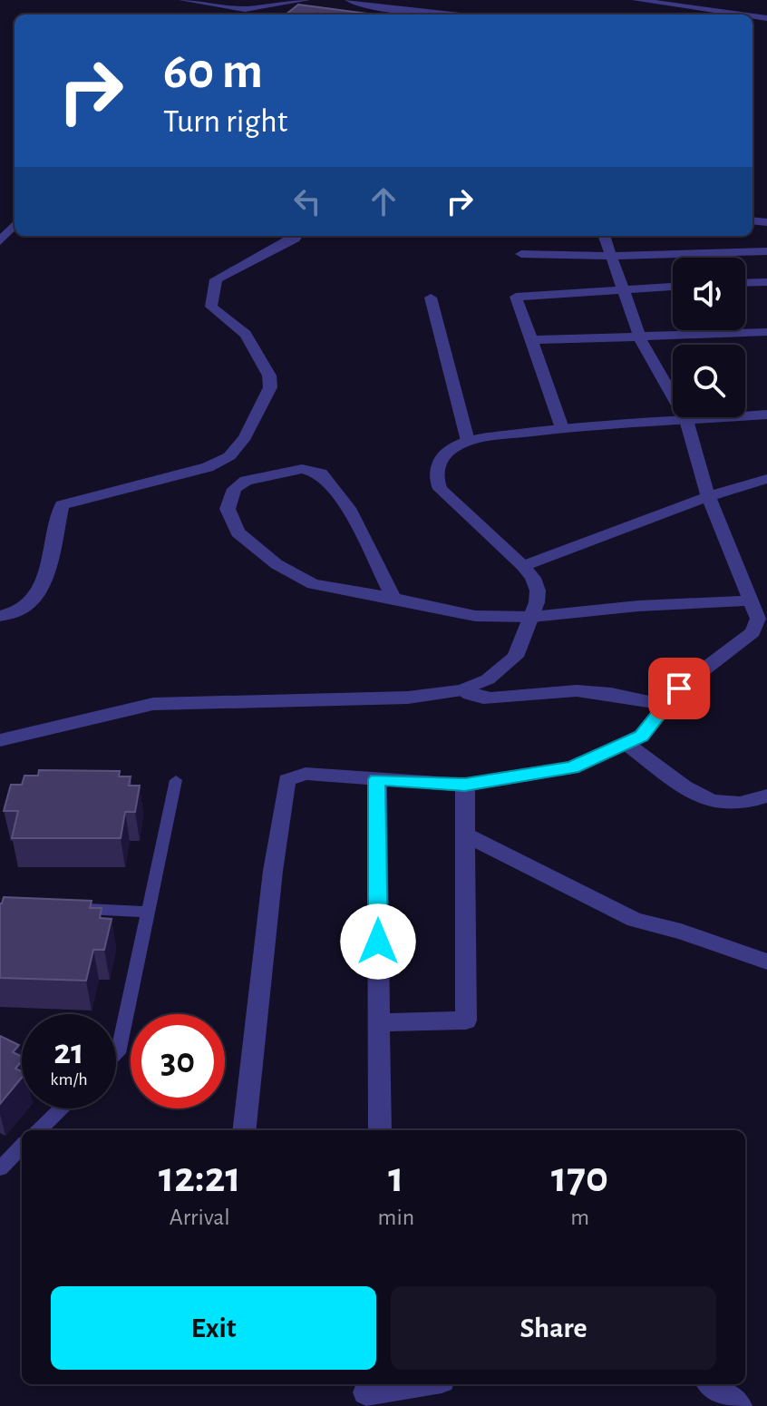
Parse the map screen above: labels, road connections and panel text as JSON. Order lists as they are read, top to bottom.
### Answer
{
  "page": {
    "turn": ["60 m", "Turn right"],
    "speed": "21 km/h",
    "limit": "30",
    "eta": [
      "12:21",
      "Arrival",
      "1",
      "min",
      "170",
      "m"
    ],
    "buttons": ["Exit", "Share"]
  }
}
